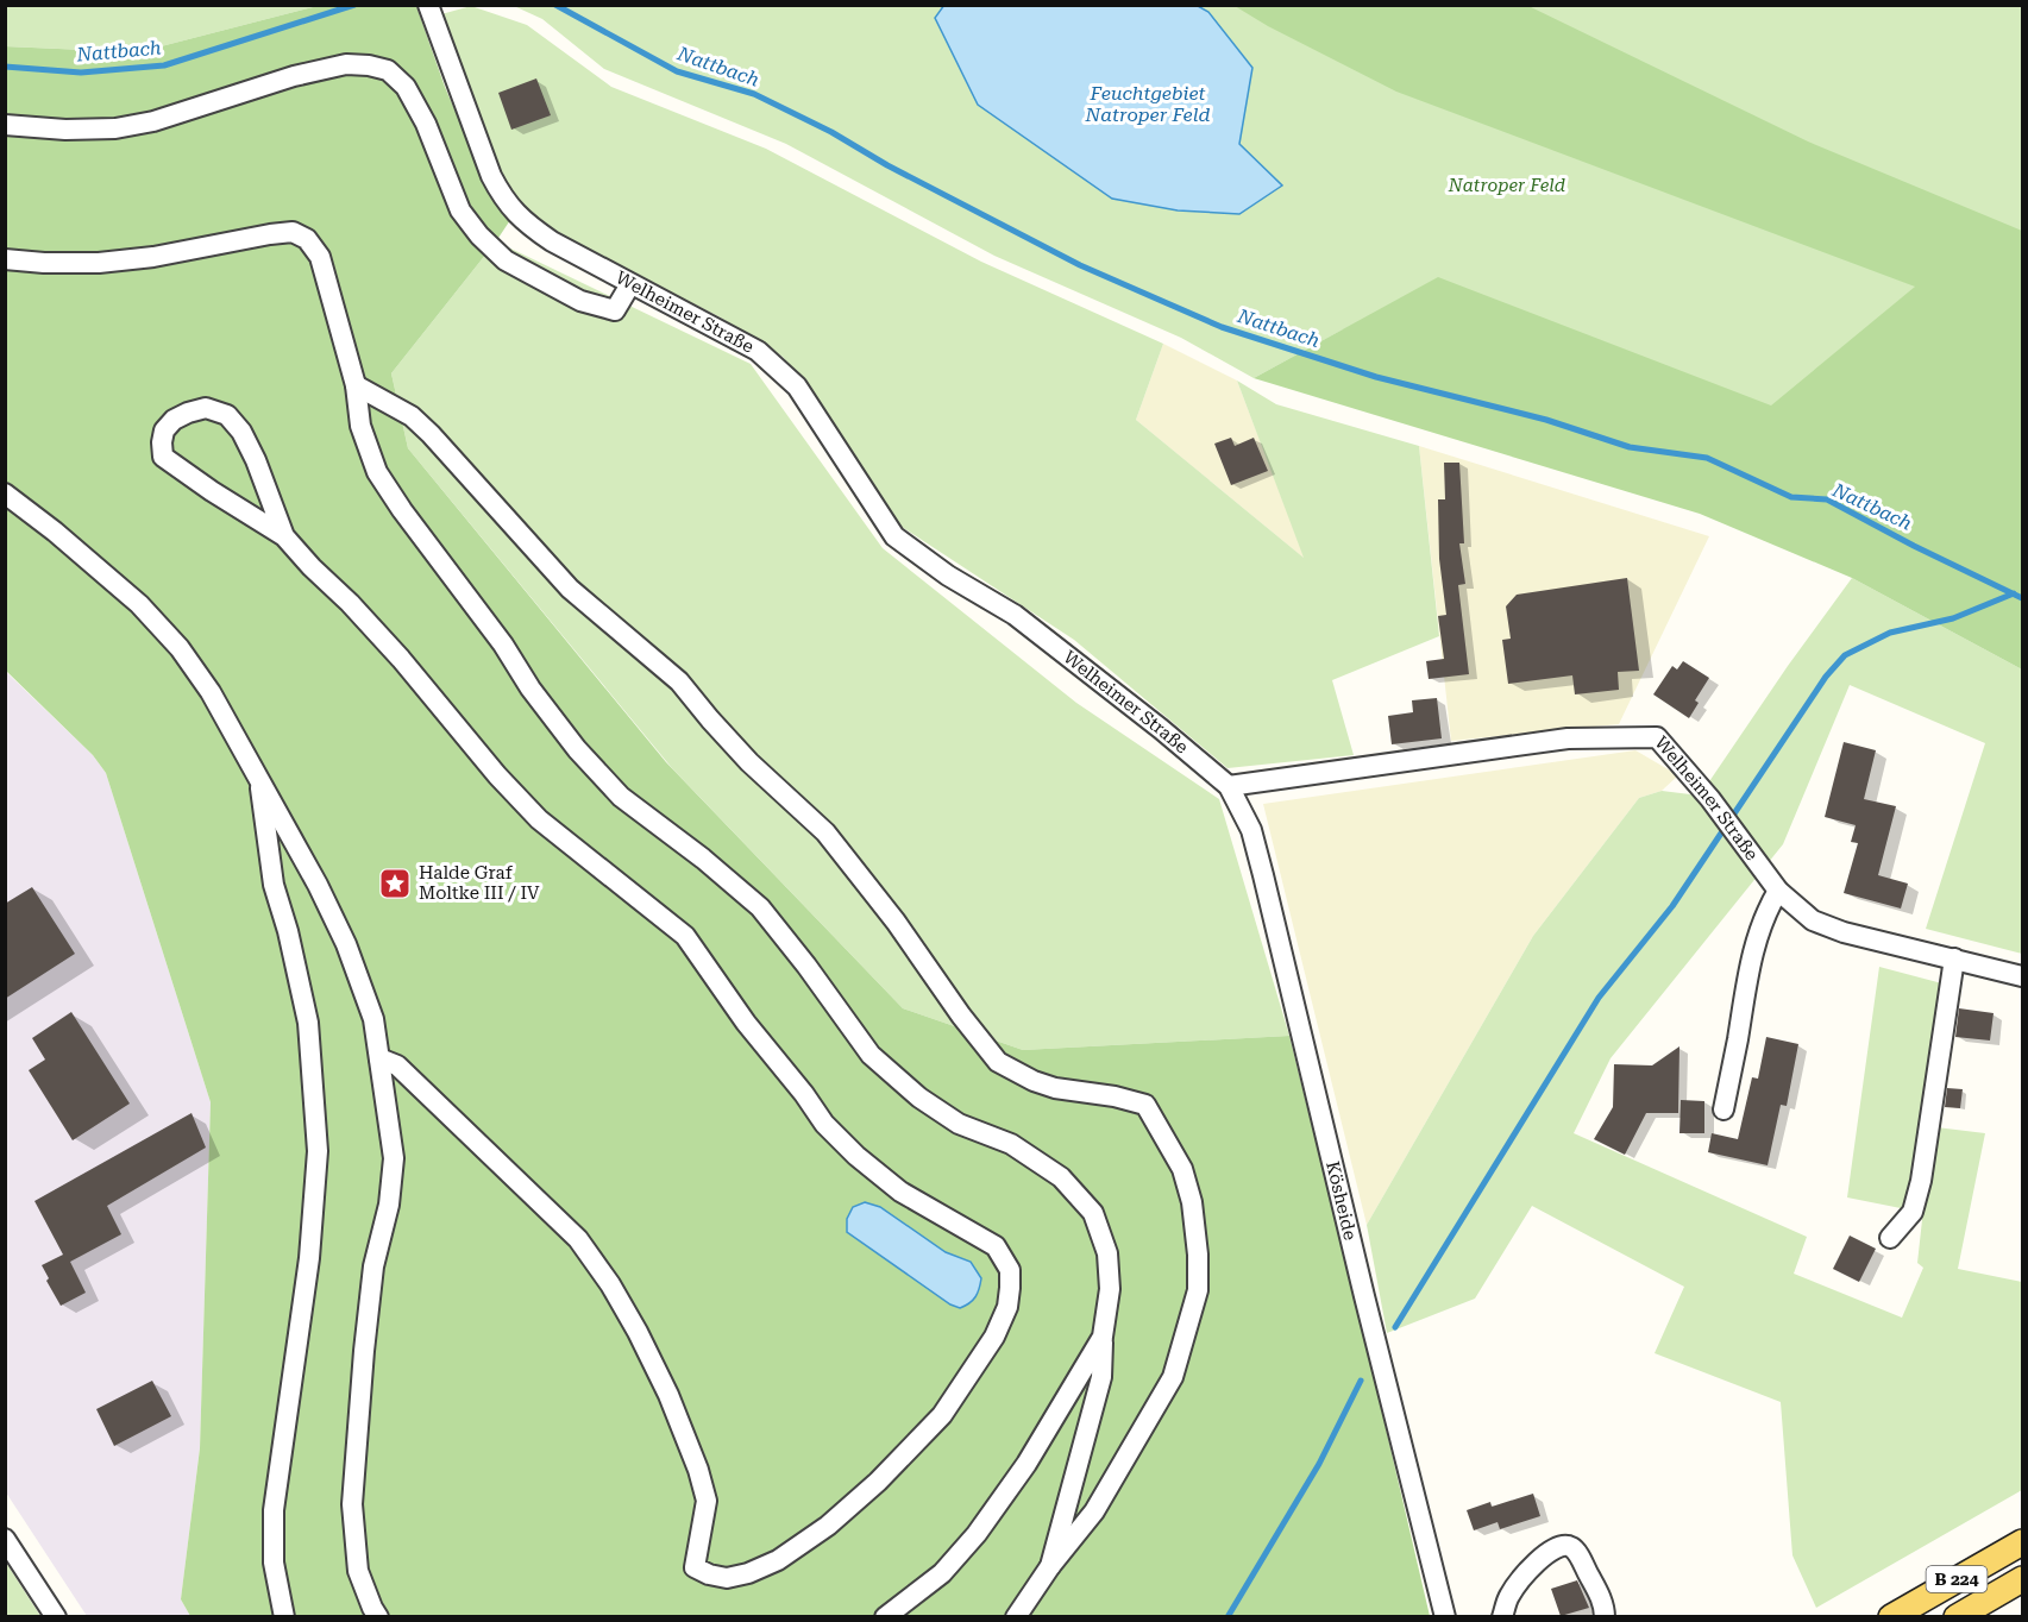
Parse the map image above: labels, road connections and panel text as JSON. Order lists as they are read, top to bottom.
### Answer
{
  "streets": {
    "main road": ["B 224"],
    "street": ["Welheimer Straße", "Kösheide"]
  },
  "crossings": [
    ["Welheimer Straße", "Kösheide"]
  ],
  "water": ["Nattbach", "Feuchtgebiet Natroper Feld"],
  "parks": ["Natroper Feld"],
  "places": {
    "place": ["Halde Graf Moltke III / IV"]
  }
}
